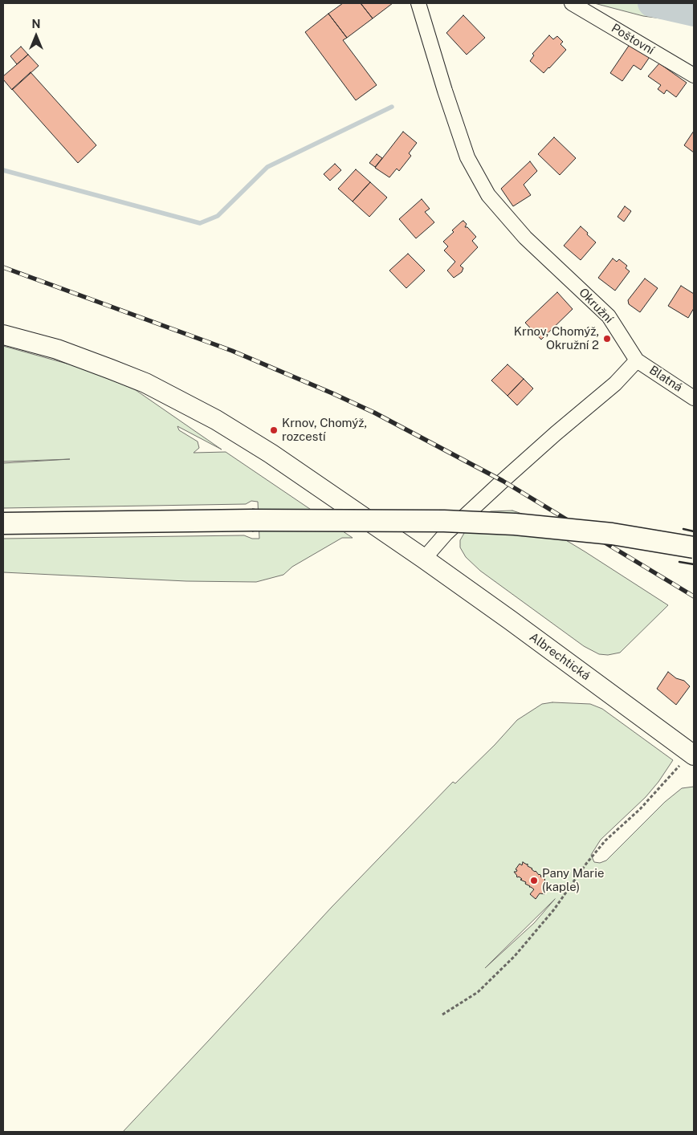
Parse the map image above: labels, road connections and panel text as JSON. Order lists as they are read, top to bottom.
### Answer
{
  "streets": {
    "main road": ["Albrechtická"],
    "street": ["Poštovní", "Okružní", "Blatná"]
  },
  "crossings": [
    ["Okružní", "Blatná"]
  ],
  "places": ["Krnov, Chomýž, Okružní 2", "Krnov, Chomýž, rozcestí", "Pany Marie (kaple)"],
  "north": "top"
}
